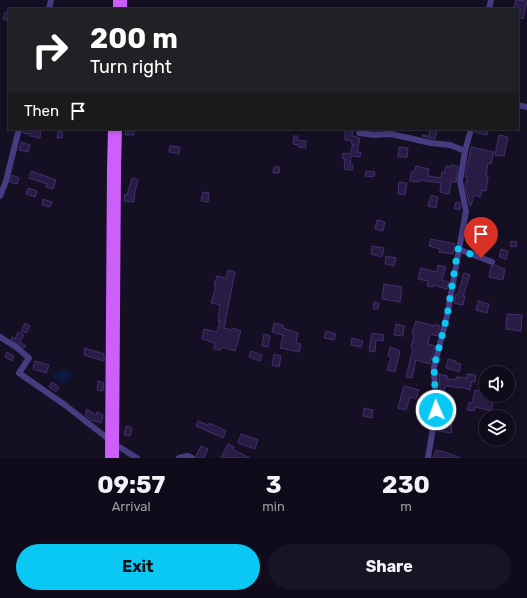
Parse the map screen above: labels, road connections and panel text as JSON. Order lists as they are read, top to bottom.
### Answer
{
  "page": {
    "turn": ["200 m", "Turn right"],
    "then": "Then",
    "eta": [
      "09:57",
      "Arrival",
      "3",
      "min",
      "230",
      "m"
    ],
    "buttons": ["Exit", "Share"]
  }
}
